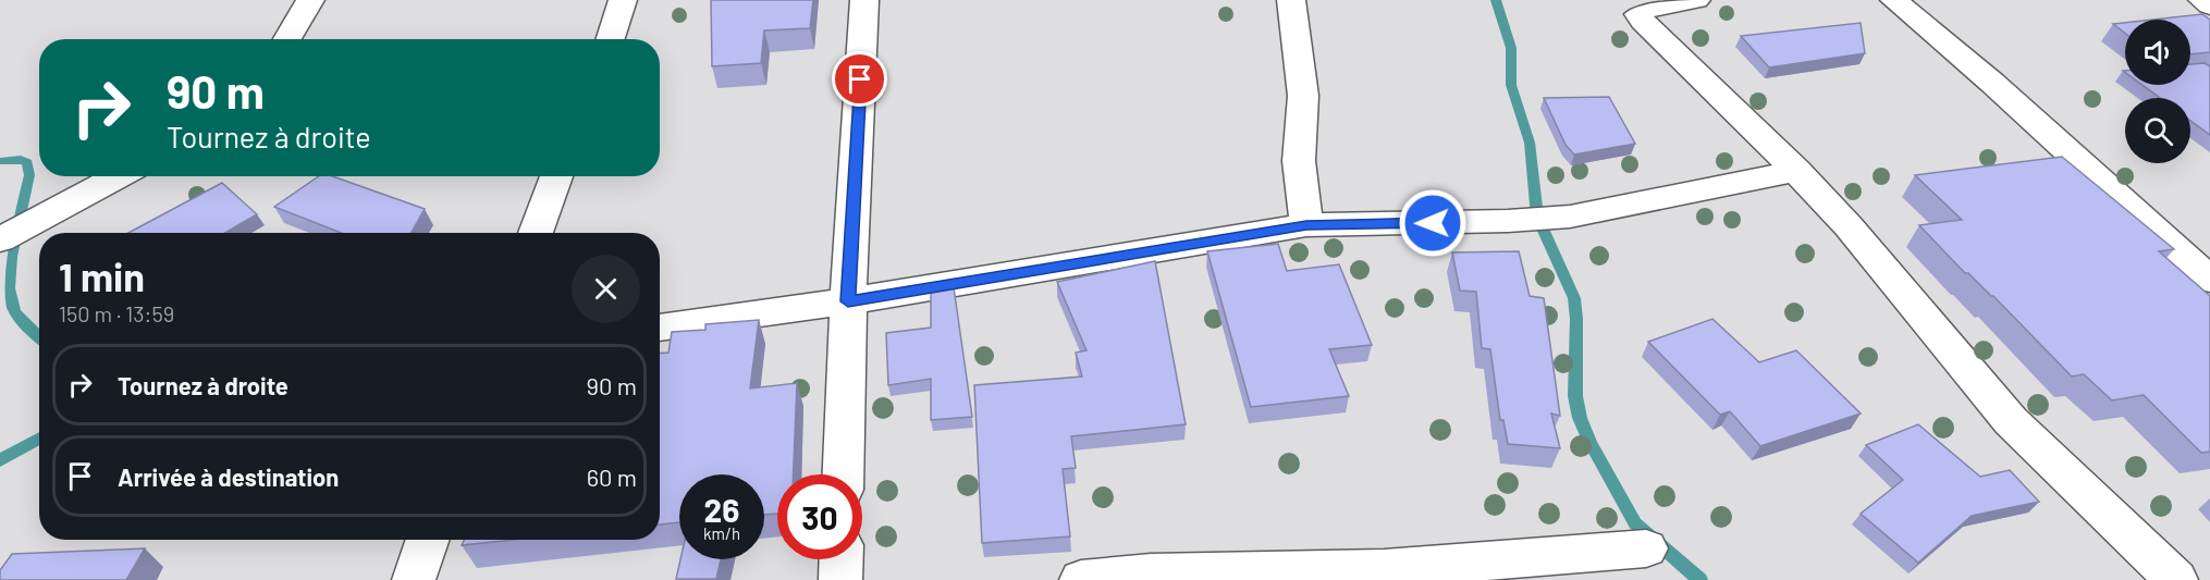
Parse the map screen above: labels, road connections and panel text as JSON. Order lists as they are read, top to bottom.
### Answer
{
  "page": {
    "turn": ["90 m", "Tournez à droite"],
    "heading": ["1 min", "150 m · 13:59"],
    "list": [
      {
        "name": "Tournez à droite",
        "value": "90 m"
      },
      {
        "name": "Arrivée à destination",
        "value": "60 m"
      }
    ],
    "speed": "26 km/h",
    "limit": "30"
  }
}
